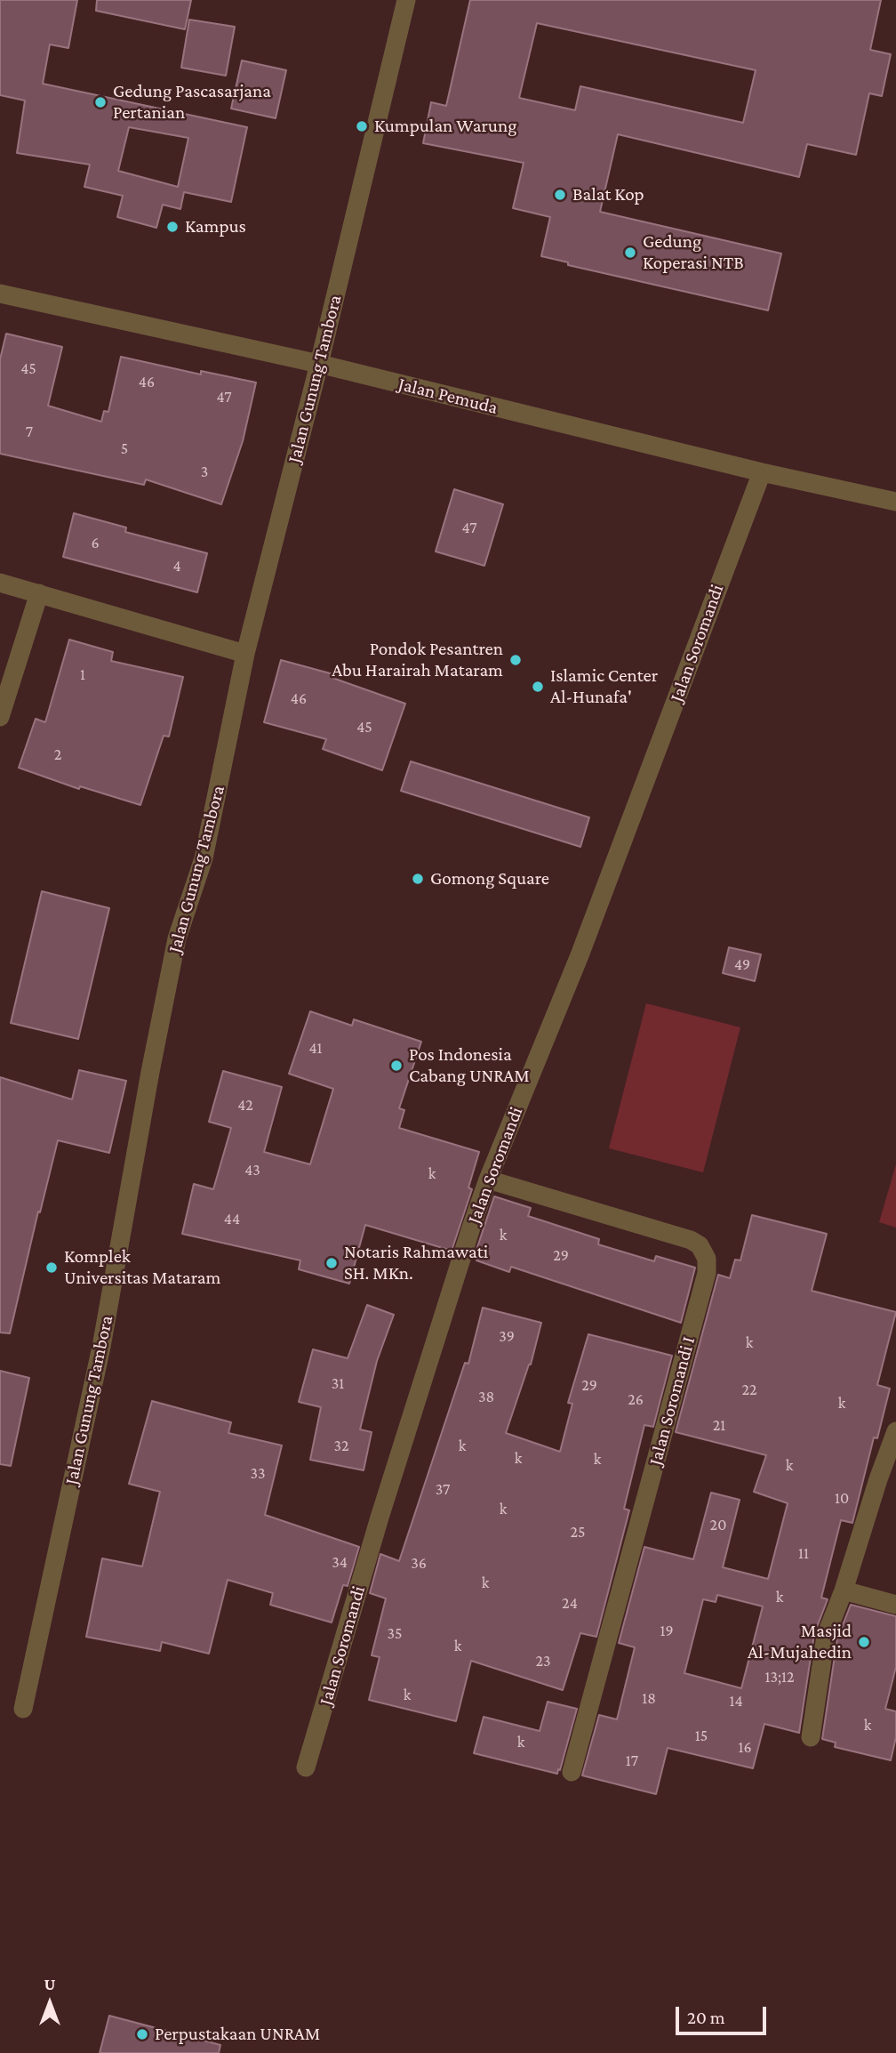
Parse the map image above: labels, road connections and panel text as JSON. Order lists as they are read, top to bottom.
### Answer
{
  "streets": {
    "street": [
      "Jalan Gunung Tambora",
      "Jalan Pemuda",
      "Jalan Soromandi",
      "Jalan Soromandi I"
    ]
  },
  "crossings": [
    ["Jalan Gunung Tambora", "Jalan Pemuda"],
    ["Jalan Pemuda", "Jalan Soromandi"],
    ["Jalan Soromandi", "Jalan Soromandi I"]
  ],
  "places": [
    "Gedung Pascasarjana Pertanian",
    "Kumpulan Warung",
    "Balat Kop",
    "Kampus",
    "Gedung Koperasi NTB",
    "Pondok Pesantren Abu Harairah Mataram",
    "Islamic Center Al-Hunafa'",
    "Gomong Square",
    "Pos Indonesia Cabang UNRAM",
    "Notaris Rahmawati SH. MKn.",
    "Komplek Universitas Mataram",
    "Masjid Al-Mujahedin",
    "Perpustakaan UNRAM"
  ],
  "house_numbers": [
    "45",
    "46",
    "47",
    "7",
    "5",
    "3",
    "47",
    "6",
    "4",
    "1",
    "46",
    "45",
    "2",
    "49",
    "41",
    "42",
    "43",
    "k",
    "44",
    "k",
    "29",
    "39",
    "k",
    "31",
    "29",
    "22",
    "38",
    "26",
    "k",
    "21",
    "32",
    "k",
    "k",
    "k",
    "k",
    "33",
    "37",
    "10",
    "k",
    "20",
    "25",
    "11",
    "34",
    "36",
    "k",
    "k",
    "24",
    "19",
    "35",
    "k",
    "23",
    "13;12",
    "k",
    "18",
    "14",
    "k",
    "15",
    "k",
    "16",
    "17"
  ],
  "scale_bar": "20 m",
  "north": "top"
}
